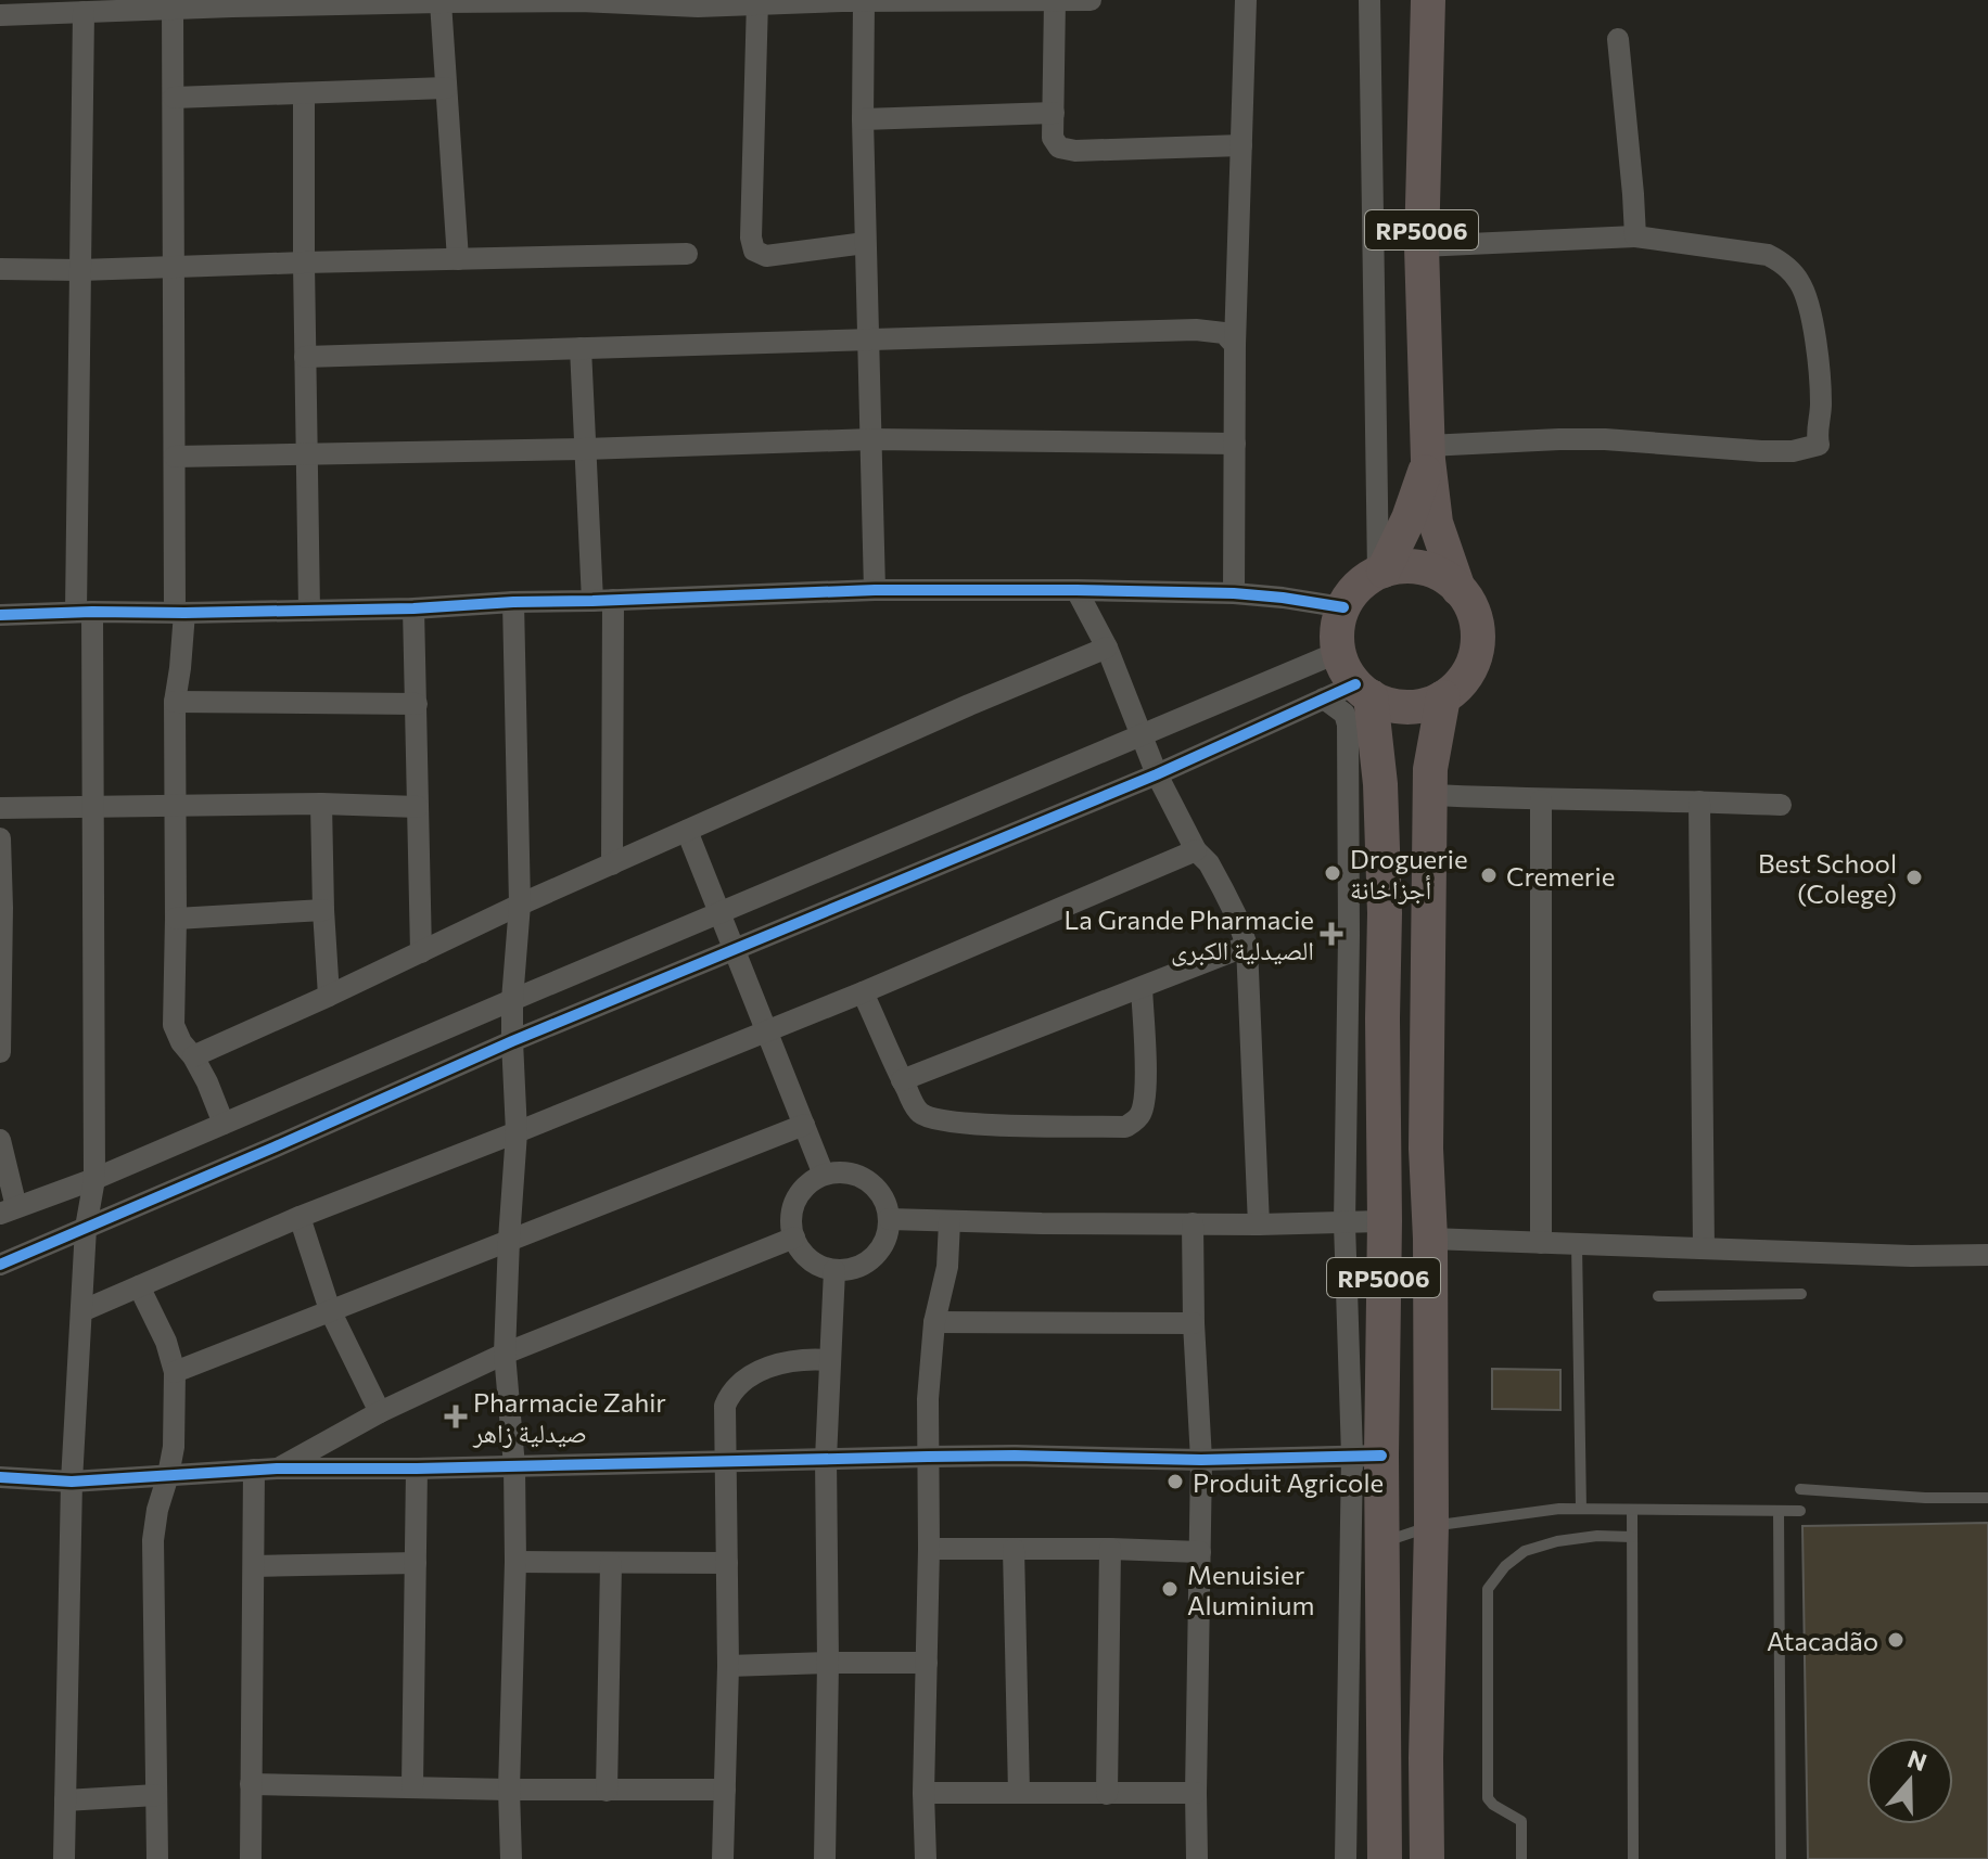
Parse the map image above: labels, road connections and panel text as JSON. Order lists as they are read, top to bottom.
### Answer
{
  "streets": {
    "main road": ["RP5006"]
  },
  "places": {
    "other": [
      "Droguerie أجزاخانة",
      "Cremerie",
      "Best School (Colege)",
      "Produit Agricole",
      "Menuisier Aluminium",
      "Atacadão"
    ],
    "health": ["La Grande Pharmacie الصيدلية الكبرى", "Pharmacie Zahir صيدلية زاهر"]
  },
  "north": "top"
}
